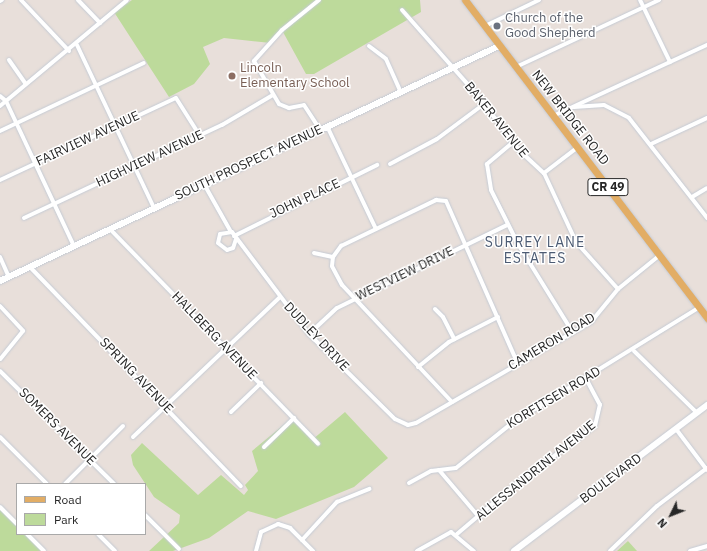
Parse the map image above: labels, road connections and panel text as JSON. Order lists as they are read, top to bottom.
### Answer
{
  "streets": {
    "main road": ["NEW BRIDGE ROAD", "CR 49"],
    "street": [
      "BAKER AVENUE",
      "FAIRVIEW AVENUE",
      "HIGHVIEW AVENUE",
      "SOUTH PROSPECT AVENUE",
      "JOHN PLACE",
      "WESTVIEW DRIVE",
      "HALLBERG AVENUE",
      "DUDLEY DRIVE",
      "CAMERON ROAD",
      "SPRING AVENUE",
      "KORFITSEN ROAD",
      "SOMERS AVENUE",
      "ALLESSANDRINI AVENUE",
      "BOULEVARD"
    ]
  },
  "crossings": [
    ["NEW BRIDGE ROAD", "SOUTH PROSPECT AVENUE"],
    ["NEW BRIDGE ROAD", "CAMERON ROAD"],
    ["NEW BRIDGE ROAD", "KORFITSEN ROAD"],
    ["BAKER AVENUE", "SOUTH PROSPECT AVENUE"],
    ["BAKER AVENUE", "CAMERON ROAD"],
    ["FAIRVIEW AVENUE", "HIGHVIEW AVENUE"],
    ["SOUTH PROSPECT AVENUE", "HALLBERG AVENUE"],
    ["SOUTH PROSPECT AVENUE", "DUDLEY DRIVE"],
    ["SOUTH PROSPECT AVENUE", "SPRING AVENUE"],
    ["JOHN PLACE", "DUDLEY DRIVE"],
    ["WESTVIEW DRIVE", "DUDLEY DRIVE"],
    ["DUDLEY DRIVE", "CAMERON ROAD"],
    ["KORFITSEN ROAD", "ALLESSANDRINI AVENUE"]
  ],
  "districts": ["SURREY LANE ESTATES"],
  "places": ["Church of the Good Shepherd", "Lincoln Elementary School"],
  "legend": ["Road", "Park"],
  "north": "bottom left"
}
